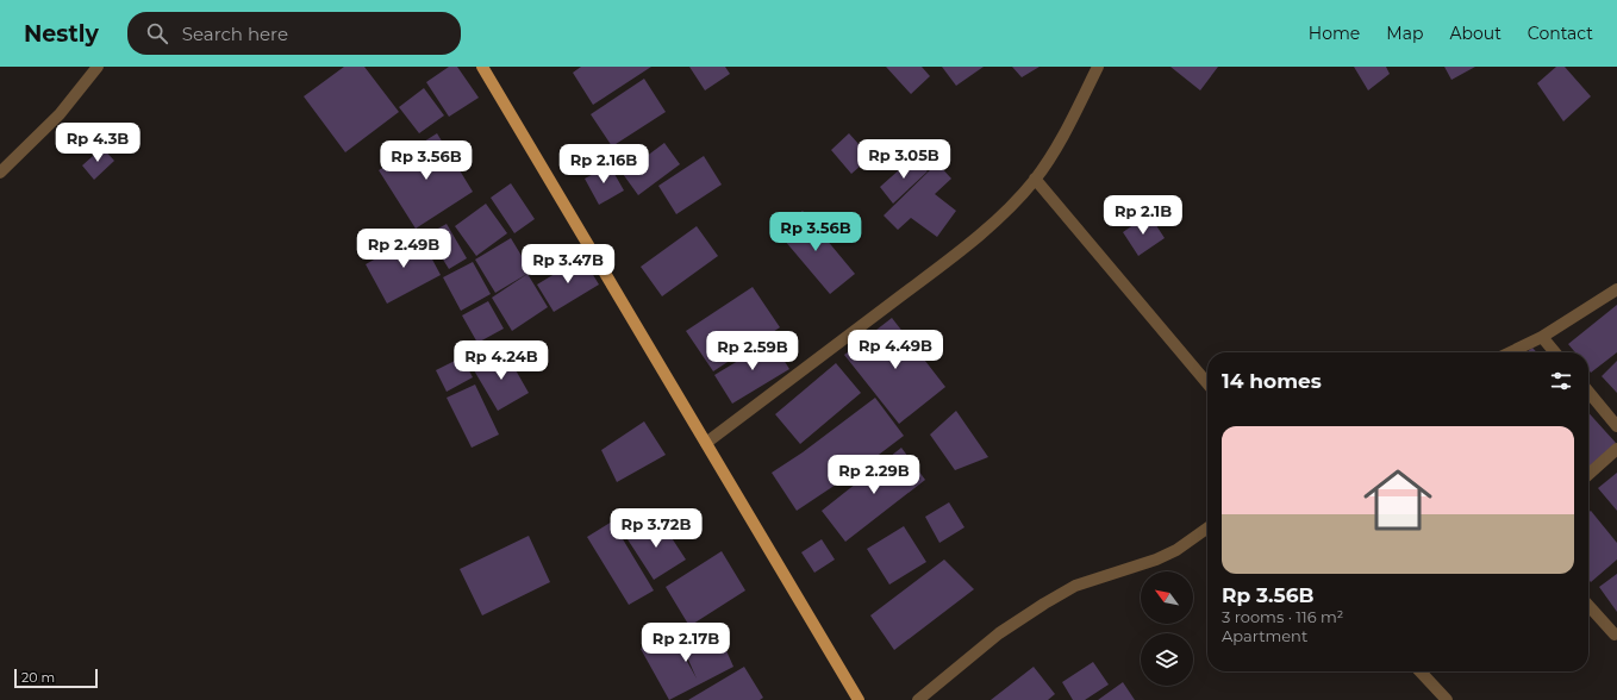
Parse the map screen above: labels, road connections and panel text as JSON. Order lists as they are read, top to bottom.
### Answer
{
  "scale_bar": "20 m",
  "north": "top left",
  "page": {
    "header": "Nestly",
    "search": "Search here",
    "nav": [
      "Home",
      "Map",
      "About",
      "Contact"
    ],
    "price": [
      "Rp 4.3B",
      "Rp 3.05B",
      "Rp 3.56B",
      "Rp 2.16B",
      "Rp 2.1B",
      "Rp 3.56B",
      "Rp 2.49B",
      "Rp 3.47B",
      "Rp 4.49B",
      "Rp 2.59B",
      "Rp 4.24B",
      "Rp 2.29B",
      "Rp 3.72B",
      "Rp 2.17B"
    ],
    "heading": "14 homes",
    "list": [
      {
        "name": "Rp 3.56B",
        "note": "3 rooms · 116 m² · Apartment"
      }
    ],
    "scale": "20 m"
  }
}
